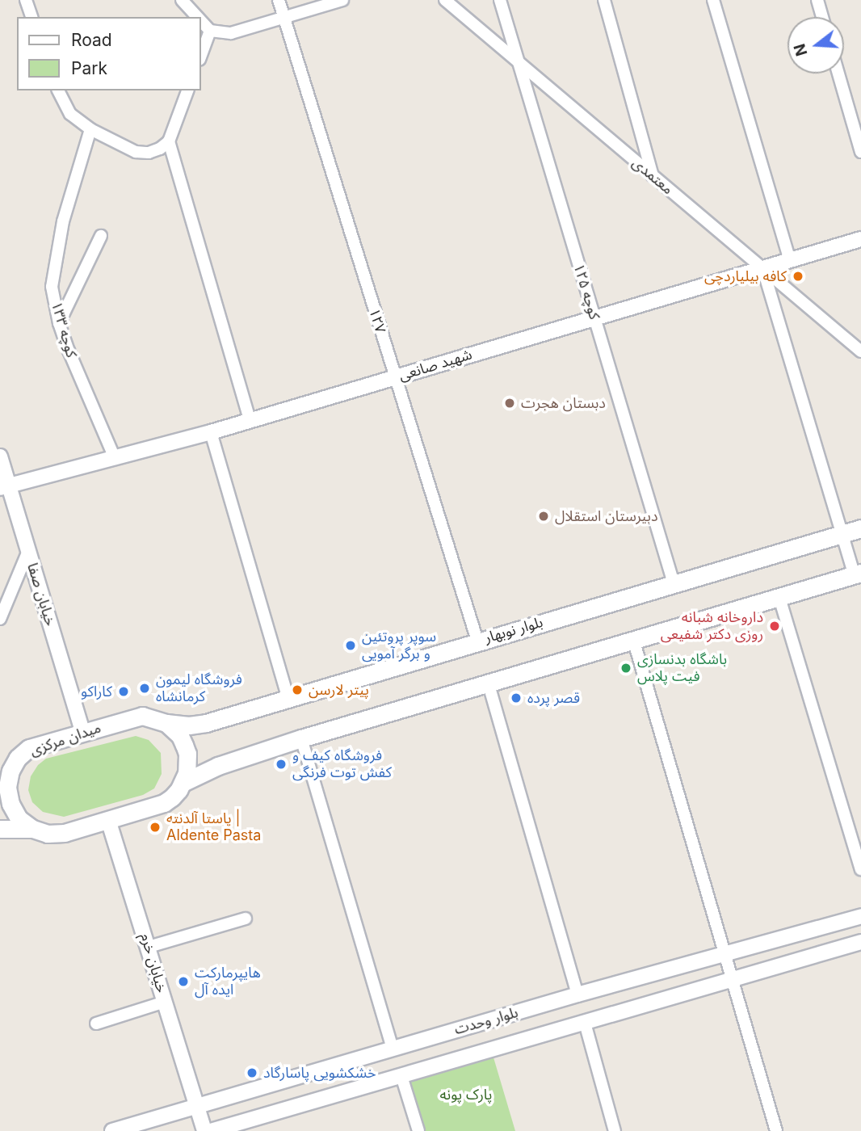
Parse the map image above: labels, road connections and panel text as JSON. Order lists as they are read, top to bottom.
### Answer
{
  "streets": {
    "main road": ["بلوار نوبهار", "میدان مرکزی"],
    "street": [
      "معتمدی",
      "کوچه ۱۲۵",
      "۱۲۷",
      "کوچه ۱۳۳",
      "شهید صانعی",
      "خیابان صفا",
      "خیابان خرم",
      "بلوار وحدت"
    ]
  },
  "crossings": [
    ["معتمدی", "کوچه ۱۲۵"],
    ["معتمدی", "شهید صانعی"],
    ["کوچه ۱۲۵", "شهید صانعی"],
    ["کوچه ۱۲۵", "بلوار نوبهار"],
    ["۱۲۷", "شهید صانعی"],
    ["۱۲۷", "بلوار نوبهار"],
    ["کوچه ۱۳۳", "شهید صانعی"],
    ["شهید صانعی", "خیابان صفا"],
    ["خیابان صفا", "میدان مرکزی"],
    ["بلوار نوبهار", "میدان مرکزی"],
    ["خیابان خرم", "بلوار وحدت"]
  ],
  "parks": ["پارک پونه"],
  "places": [
    "کافه بیلیاردچی",
    "دبستان هجرت",
    "دبیرستان استقلال",
    "داروخانه شبانه روزی دکتر شفیعی",
    "سوپر پروتئین و برگر آمویی",
    "باشگاه بدنسازی فیت پلاس",
    "فروشگاه لیمون کرمانشاه",
    "پیتر لارسن",
    "کاراکو",
    "قصر پرده",
    "فروشگاه کیف و کفش توت فرنگی",
    "پاستا آلدنته | Aldente Pasta",
    "هایپرمارکت ایده آل",
    "خشکشویی پاسارگاد"
  ],
  "legend": ["Road", "Park"],
  "north": "left"
}
